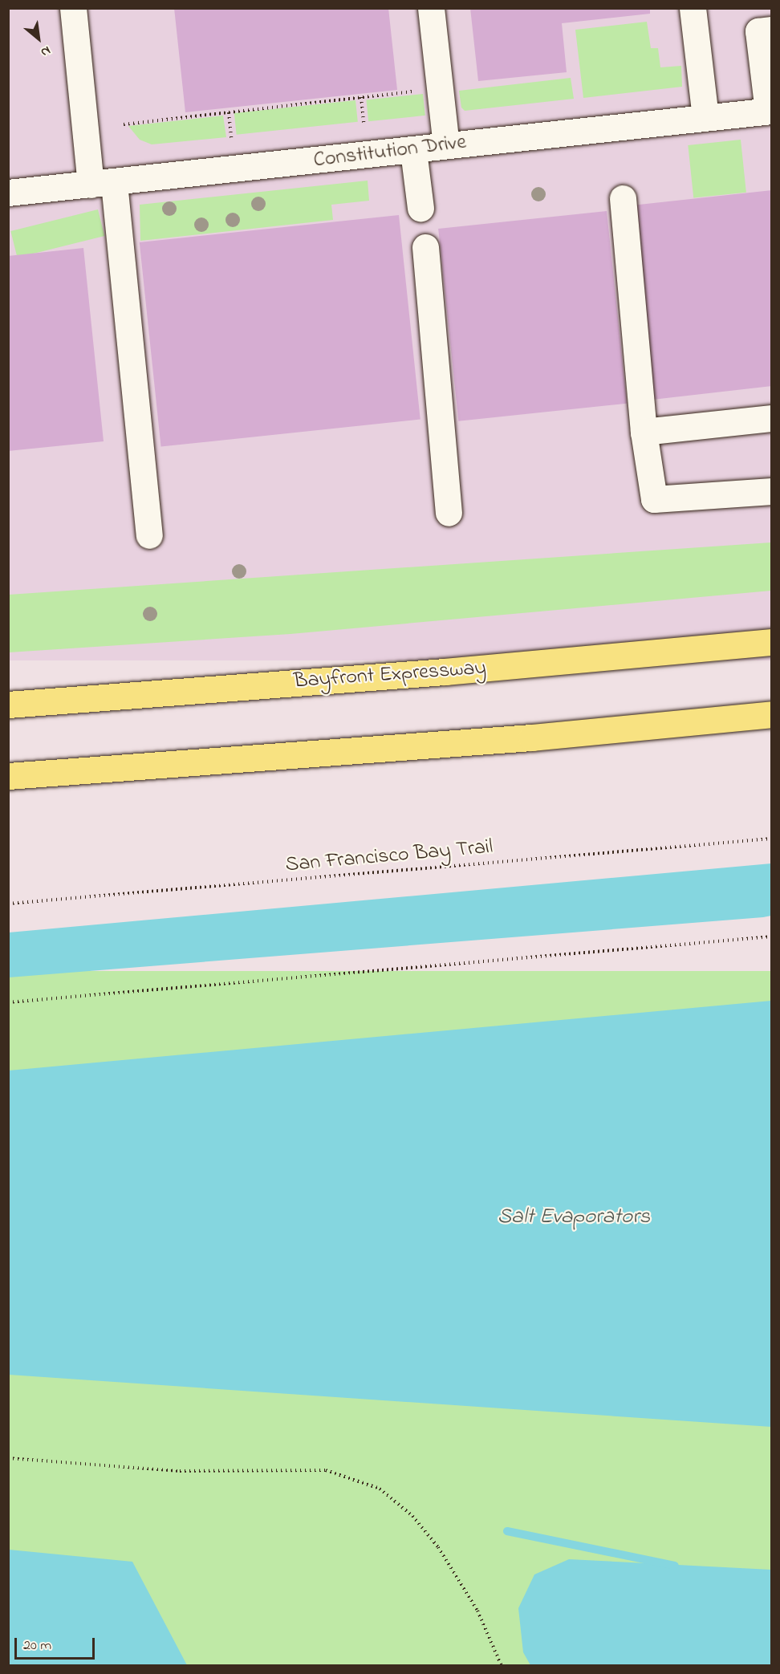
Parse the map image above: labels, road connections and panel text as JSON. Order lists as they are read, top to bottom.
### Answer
{
  "streets": {
    "highway": ["Bayfront Expressway"],
    "street": ["Constitution Drive"],
    "path": ["San Francisco Bay Trail"]
  },
  "water": ["Salt Evaporators"],
  "scale_bar": "20 m",
  "north": "bottom right"
}
